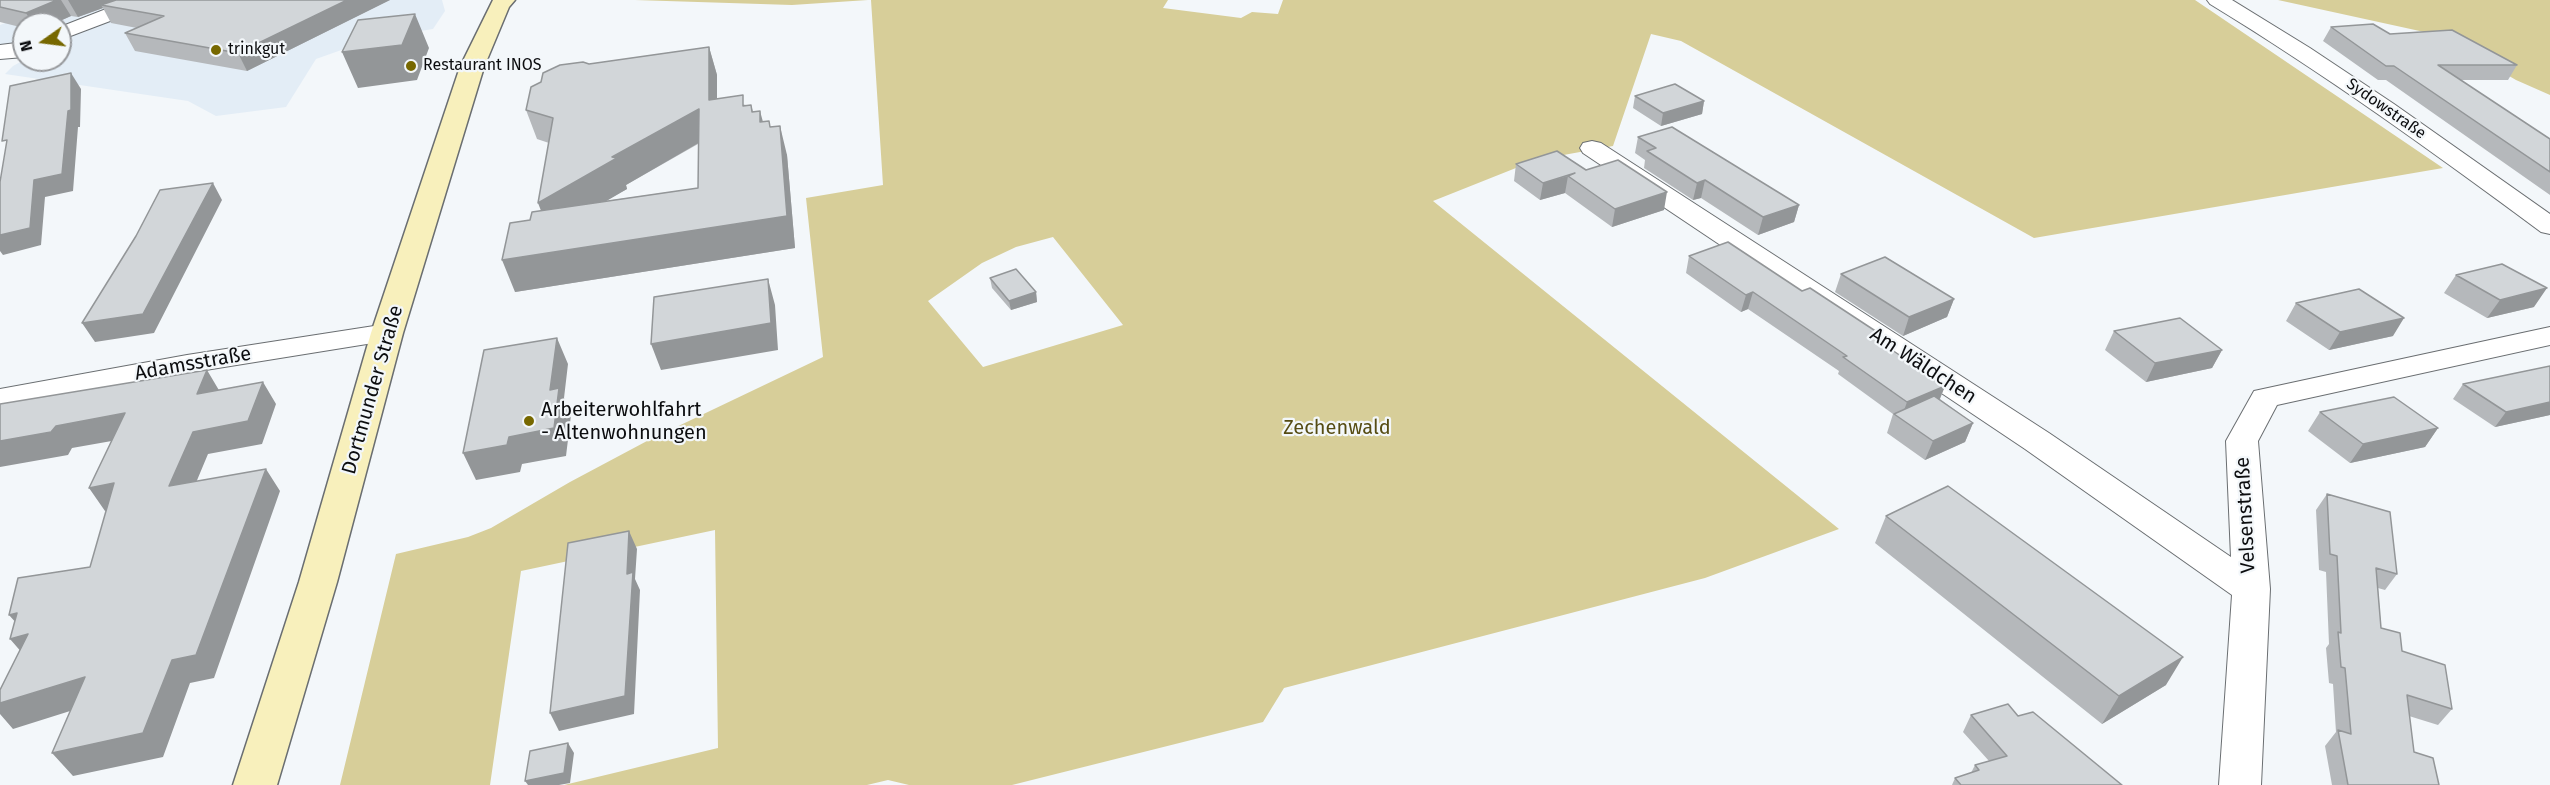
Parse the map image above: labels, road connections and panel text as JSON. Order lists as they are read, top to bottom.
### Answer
{
  "streets": {
    "main road": ["Dortmunder Straße"],
    "street": [
      "Sydowstraße",
      "Adamsstraße",
      "Am Wäldchen",
      "Velsenstraße"
    ]
  },
  "crossings": [
    ["Adamsstraße", "Dortmunder Straße"],
    ["Am Wäldchen", "Velsenstraße"]
  ],
  "parks": ["Zechenwald"],
  "places": ["trinkgut", "Restaurant INOS", "Arbeiterwohlfahrt - Altenwohnungen"],
  "north": "left"
}
